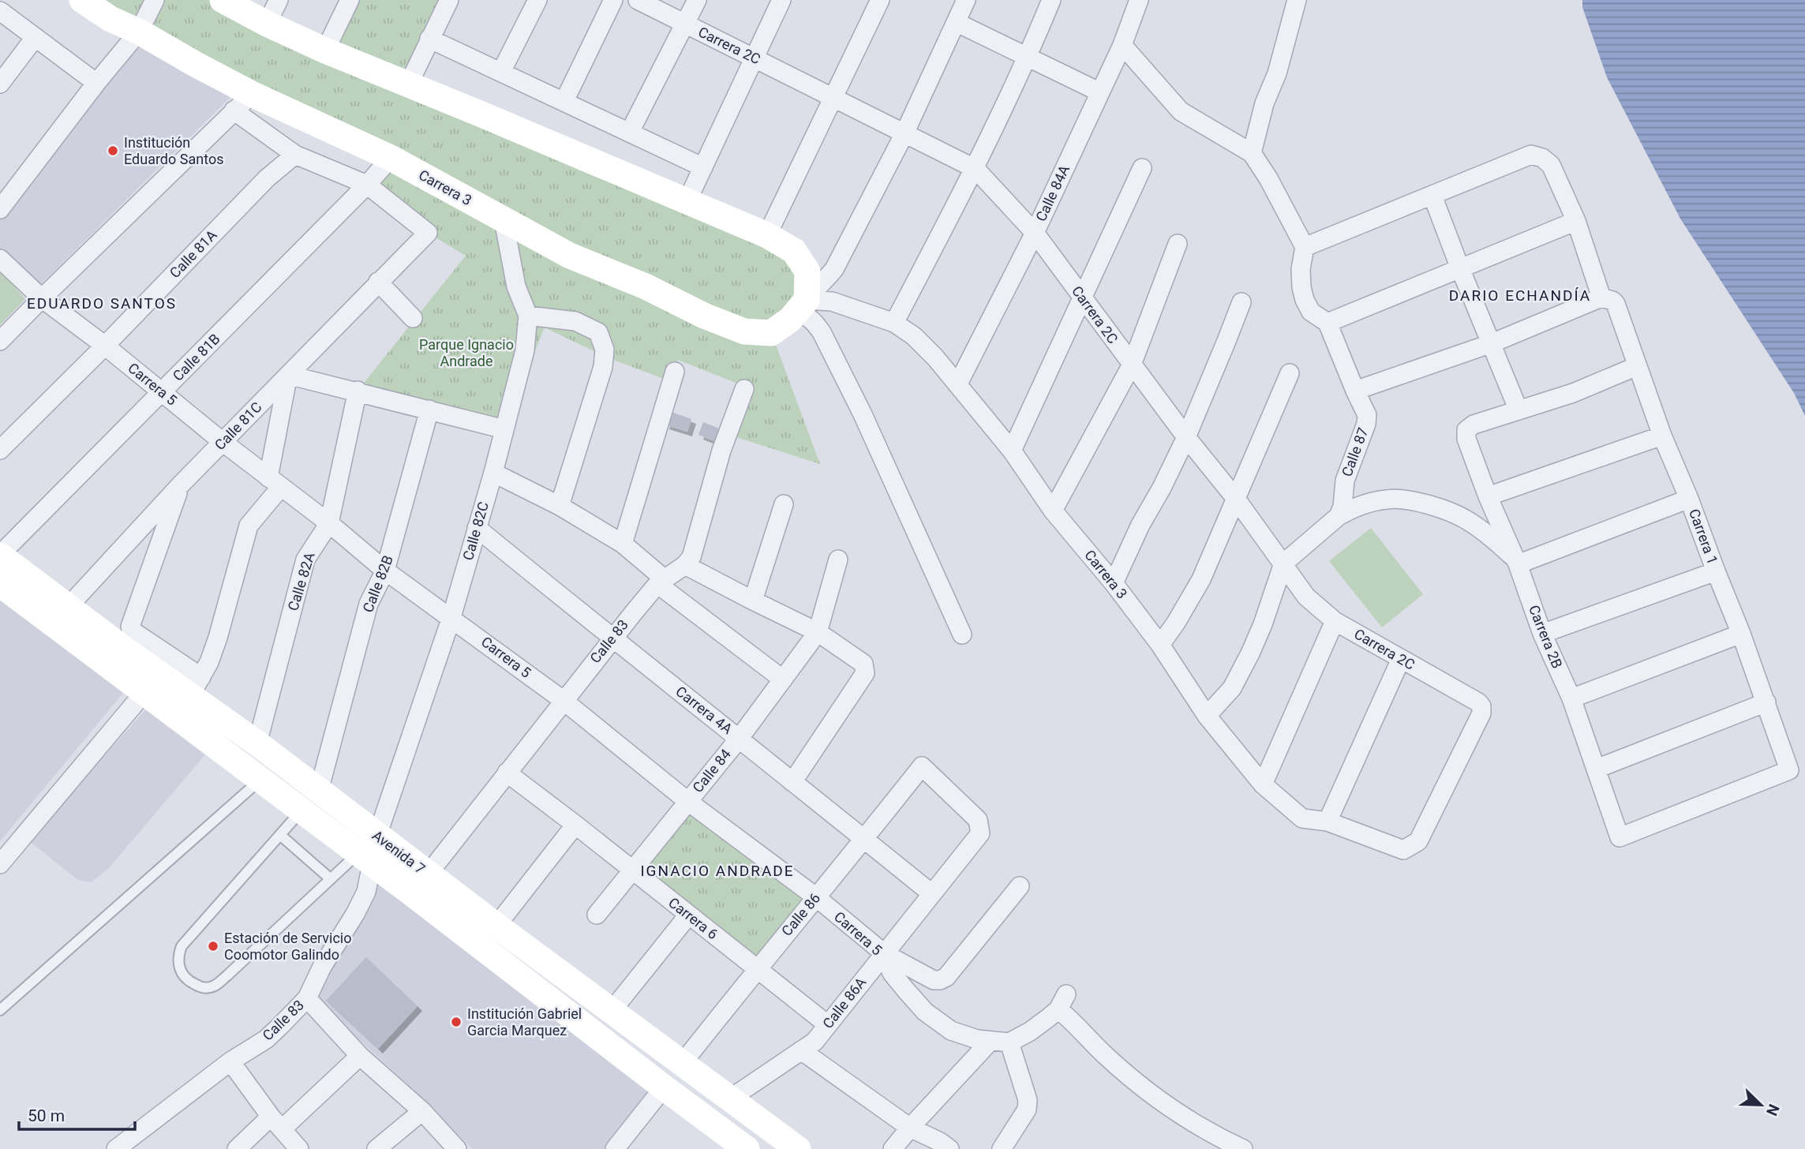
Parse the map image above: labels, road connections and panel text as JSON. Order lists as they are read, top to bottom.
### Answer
{
  "streets": {
    "main road": ["Carrera 3", "Avenida 7"],
    "street": [
      "Carrera 2C",
      "Calle 84A",
      "Calle 81A",
      "Calle 81B",
      "Carrera 5",
      "Calle 81C",
      "Calle 87",
      "Calle 82C",
      "Carrera 1",
      "Calle 82A",
      "Calle 82B",
      "Carrera 2B",
      "Calle 83",
      "Carrera 4A",
      "Calle 84",
      "Calle 86",
      "Carrera 6",
      "Calle 86A"
    ]
  },
  "crossings": [
    ["Carrera 2C", "Carrera 3"],
    ["Carrera 2C", "Calle 84A"],
    ["Carrera 3", "Calle 84A"],
    ["Carrera 3", "Calle 81B"],
    ["Carrera 3", "Calle 82C"],
    ["Calle 81A", "Carrera 5"],
    ["Calle 81B", "Carrera 5"],
    ["Calle 81B", "Calle 81C"],
    ["Calle 81B", "Avenida 7"],
    ["Carrera 5", "Calle 81C"],
    ["Carrera 5", "Calle 82C"],
    ["Carrera 5", "Calle 82A"],
    ["Carrera 5", "Calle 82B"],
    ["Carrera 5", "Calle 83"],
    ["Carrera 5", "Calle 84"],
    ["Carrera 5", "Calle 86"],
    ["Carrera 5", "Calle 86A"],
    ["Calle 81C", "Avenida 7"],
    ["Calle 82C", "Calle 83"],
    ["Calle 82C", "Carrera 4A"],
    ["Calle 82C", "Avenida 7"],
    ["Carrera 1", "Carrera 2B"],
    ["Calle 82A", "Avenida 7"],
    ["Calle 82B", "Avenida 7"],
    ["Calle 83", "Carrera 4A"],
    ["Calle 83", "Avenida 7"],
    ["Calle 83", "Carrera 6"],
    ["Carrera 4A", "Calle 84"],
    ["Carrera 4A", "Calle 86"],
    ["Carrera 4A", "Calle 86A"],
    ["Calle 84", "Carrera 6"],
    ["Avenida 7", "Calle 86"],
    ["Avenida 7", "Calle 86A"],
    ["Calle 86", "Carrera 6"],
    ["Calle 86", "Calle 86A"],
    ["Carrera 6", "Calle 86A"]
  ],
  "districts": ["DARIO ECHANDÍA", "EDUARDO SANTOS", "IGNACIO ANDRADE"],
  "parks": ["Parque Ignacio Andrade"],
  "places": ["Institución Eduardo Santos", "Estación de Servicio Coomotor Galindo", "Institución Gabriel Garcia Marquez"],
  "scale_bar": "50 m",
  "north": "bottom right"
}
